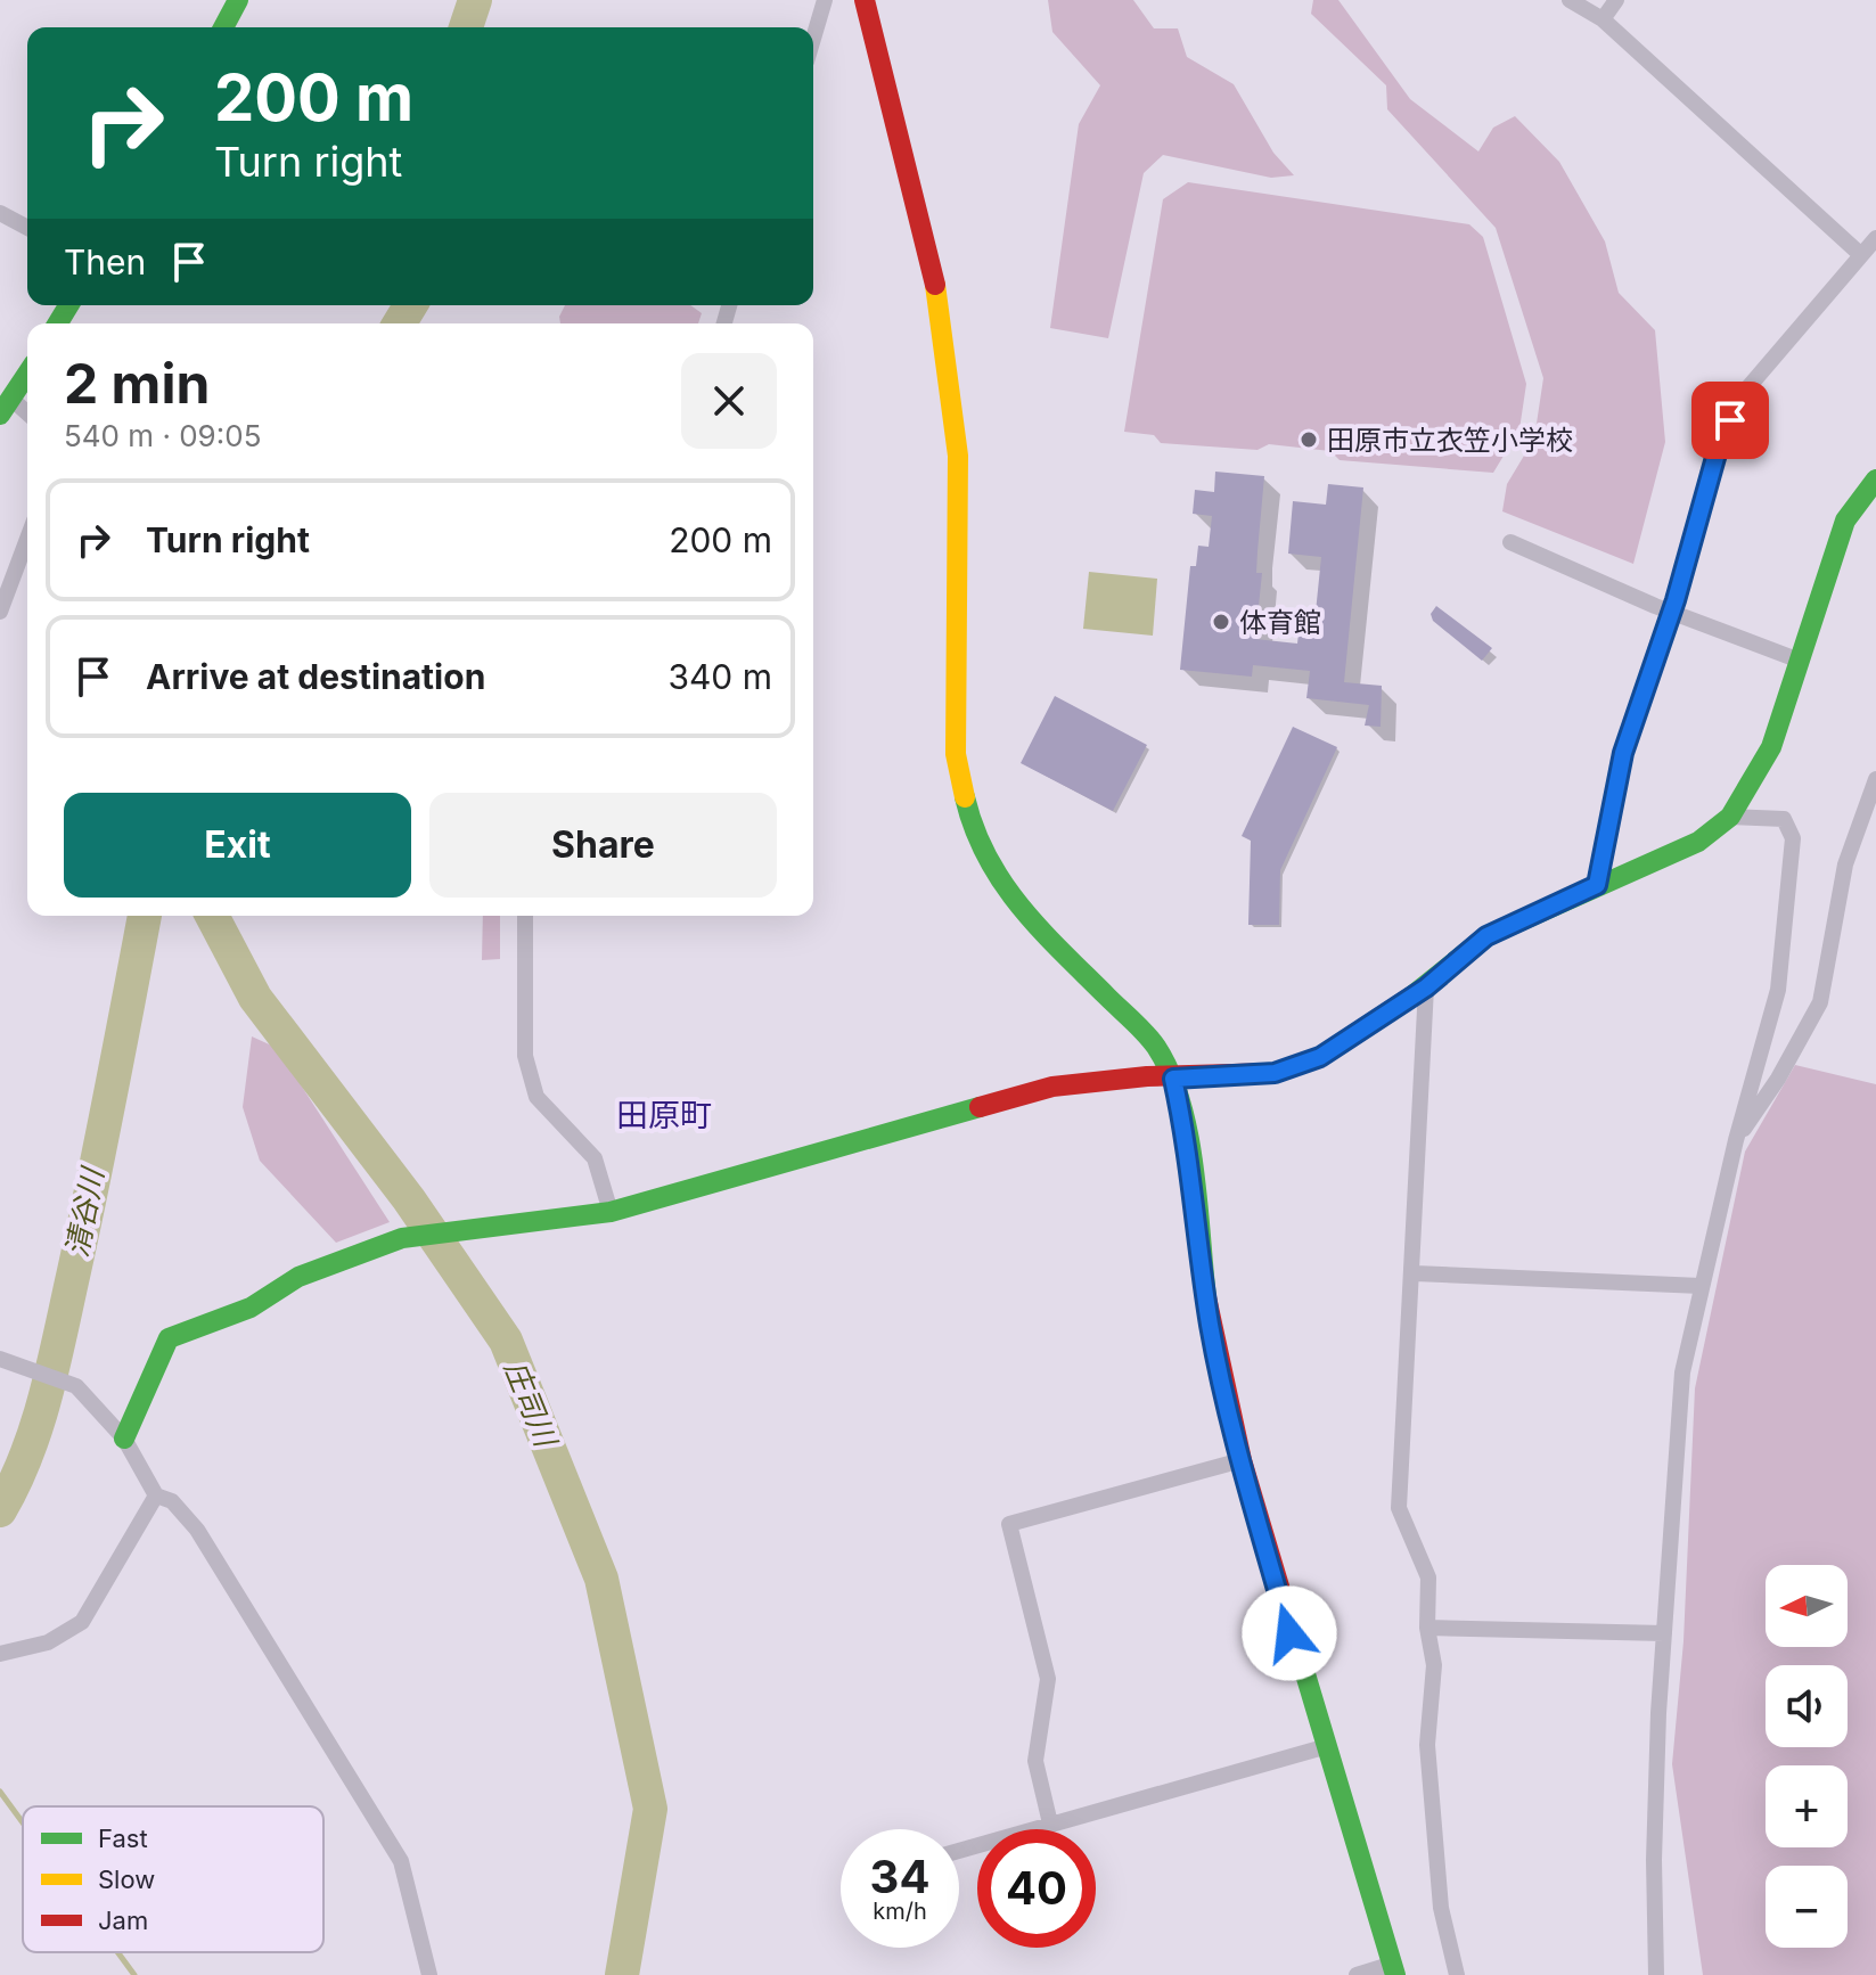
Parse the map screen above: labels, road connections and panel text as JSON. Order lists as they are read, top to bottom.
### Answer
{
  "districts": ["田原町"],
  "water": ["清谷川", "庄司川"],
  "places": ["田原市立衣笠小学校", "体育館"],
  "legend": ["Fast", "Slow", "Jam"],
  "north": "left",
  "page": {
    "turn": ["200 m", "Turn right"],
    "then": "Then",
    "heading": ["2 min", "540 m · 09:05"],
    "list": [
      {
        "name": "Turn right",
        "value": "200 m"
      },
      {
        "name": "Arrive at destination",
        "value": "340 m"
      }
    ],
    "buttons": ["Exit", "Share"],
    "map_buttons": ["+", "−"],
    "speed": "34 km/h",
    "limit": "40"
  }
}
